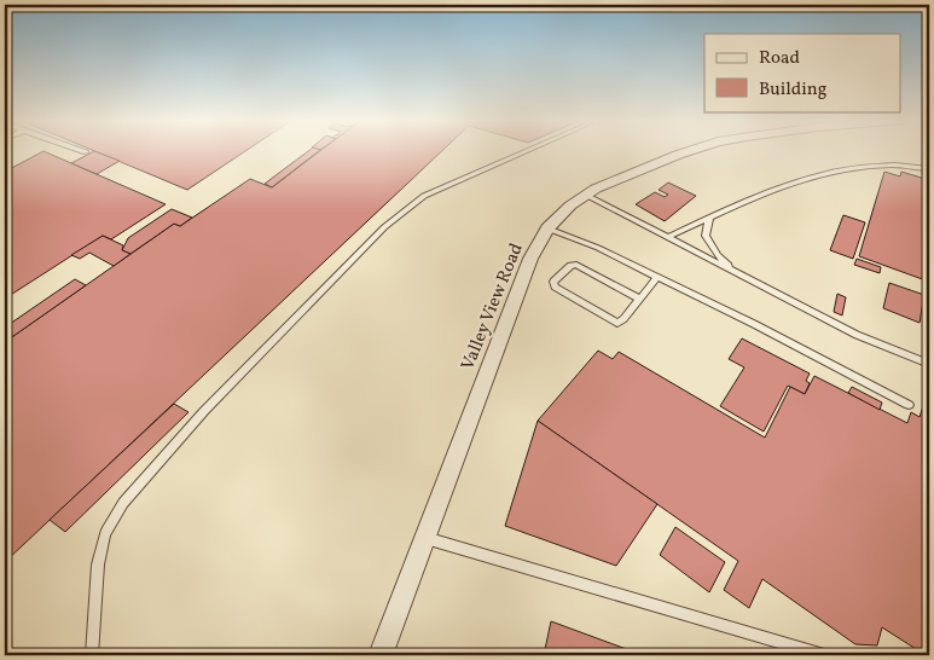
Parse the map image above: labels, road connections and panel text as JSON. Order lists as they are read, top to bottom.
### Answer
{
  "streets": {
    "street": ["Valley View Road"]
  },
  "legend": ["Road", "Building"]
}
